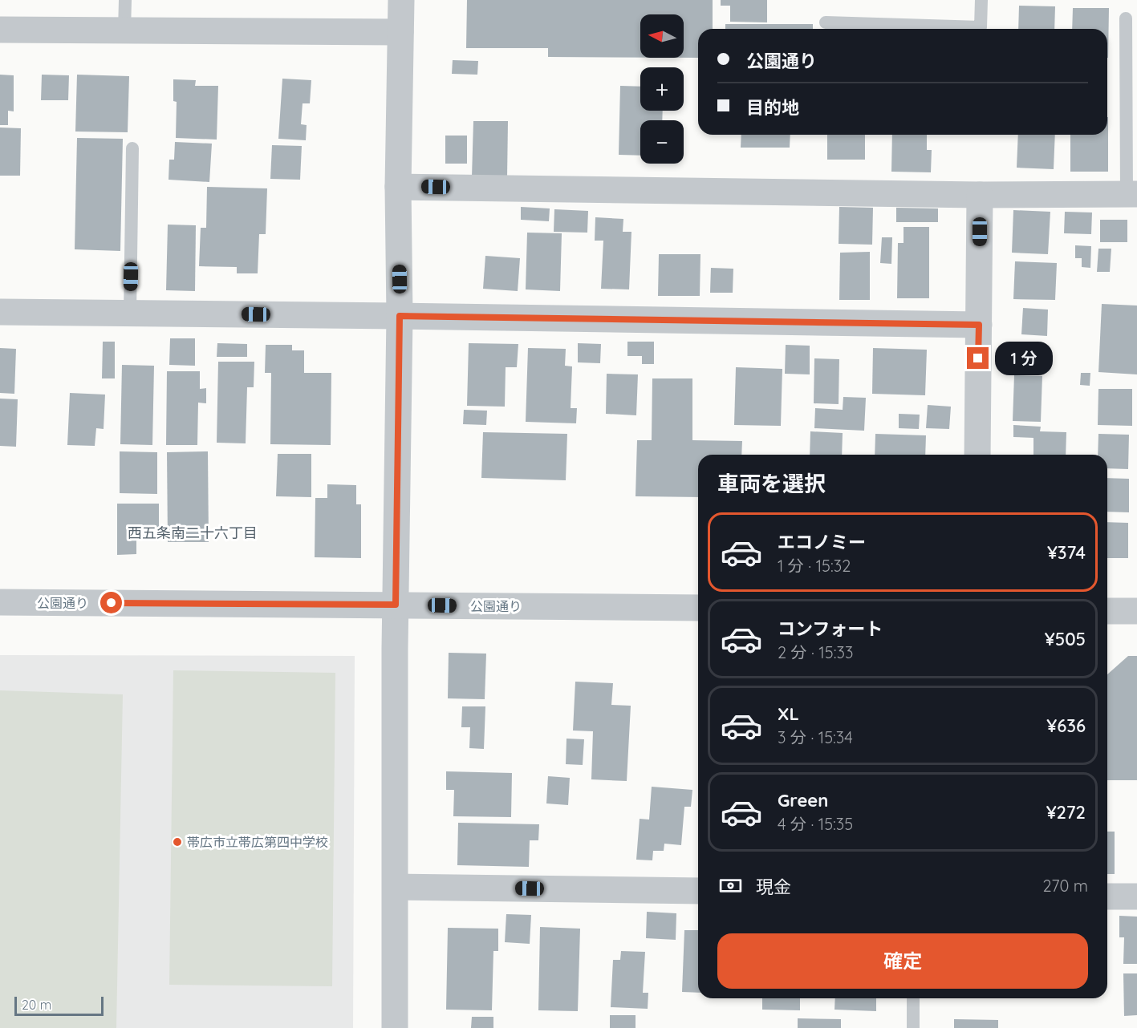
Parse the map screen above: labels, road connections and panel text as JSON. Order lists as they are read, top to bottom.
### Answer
{
  "streets": {
    "street": ["公園通り"]
  },
  "districts": ["西五条南二十六丁目"],
  "places": ["帯広市立帯広第四中学校"],
  "scale_bar": "20 m",
  "north": "left",
  "page": {
    "map_buttons": ["+", "−"],
    "banner": ["公園通り", "目的地"],
    "bubble": "1 分",
    "heading": "車両を選択",
    "list": [
      {
        "name": "エコノミー",
        "note": "1 分 · 15:32",
        "value": "¥374"
      },
      {
        "name": "コンフォート",
        "note": "2 分 · 15:33",
        "value": "¥505"
      },
      {
        "name": "XL",
        "note": "3 分 · 15:34",
        "value": "¥636"
      },
      {
        "name": "Green",
        "note": "4 分 · 15:35",
        "value": "¥272"
      }
    ],
    "pay": ["現金", "270 m"],
    "buttons": "確定",
    "scale": "20 m"
  }
}
